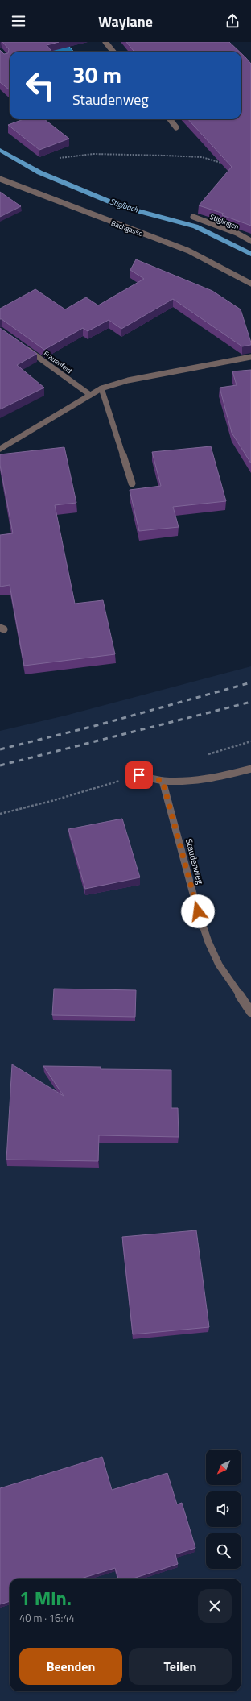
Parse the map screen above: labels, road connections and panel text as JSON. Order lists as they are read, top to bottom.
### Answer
{
  "streets": {
    "street": [
      "Stiglingen",
      "Bachgasse",
      "Frauenfeld",
      "Staudenweg"
    ]
  },
  "water": ["Stiglbach"],
  "north": "bottom left",
  "page": {
    "header": "Waylane",
    "turn": ["30 m", "Staudenweg"],
    "heading": ["1 Min.", "40 m · 16:44"],
    "buttons": ["Beenden", "Teilen"]
  }
}
